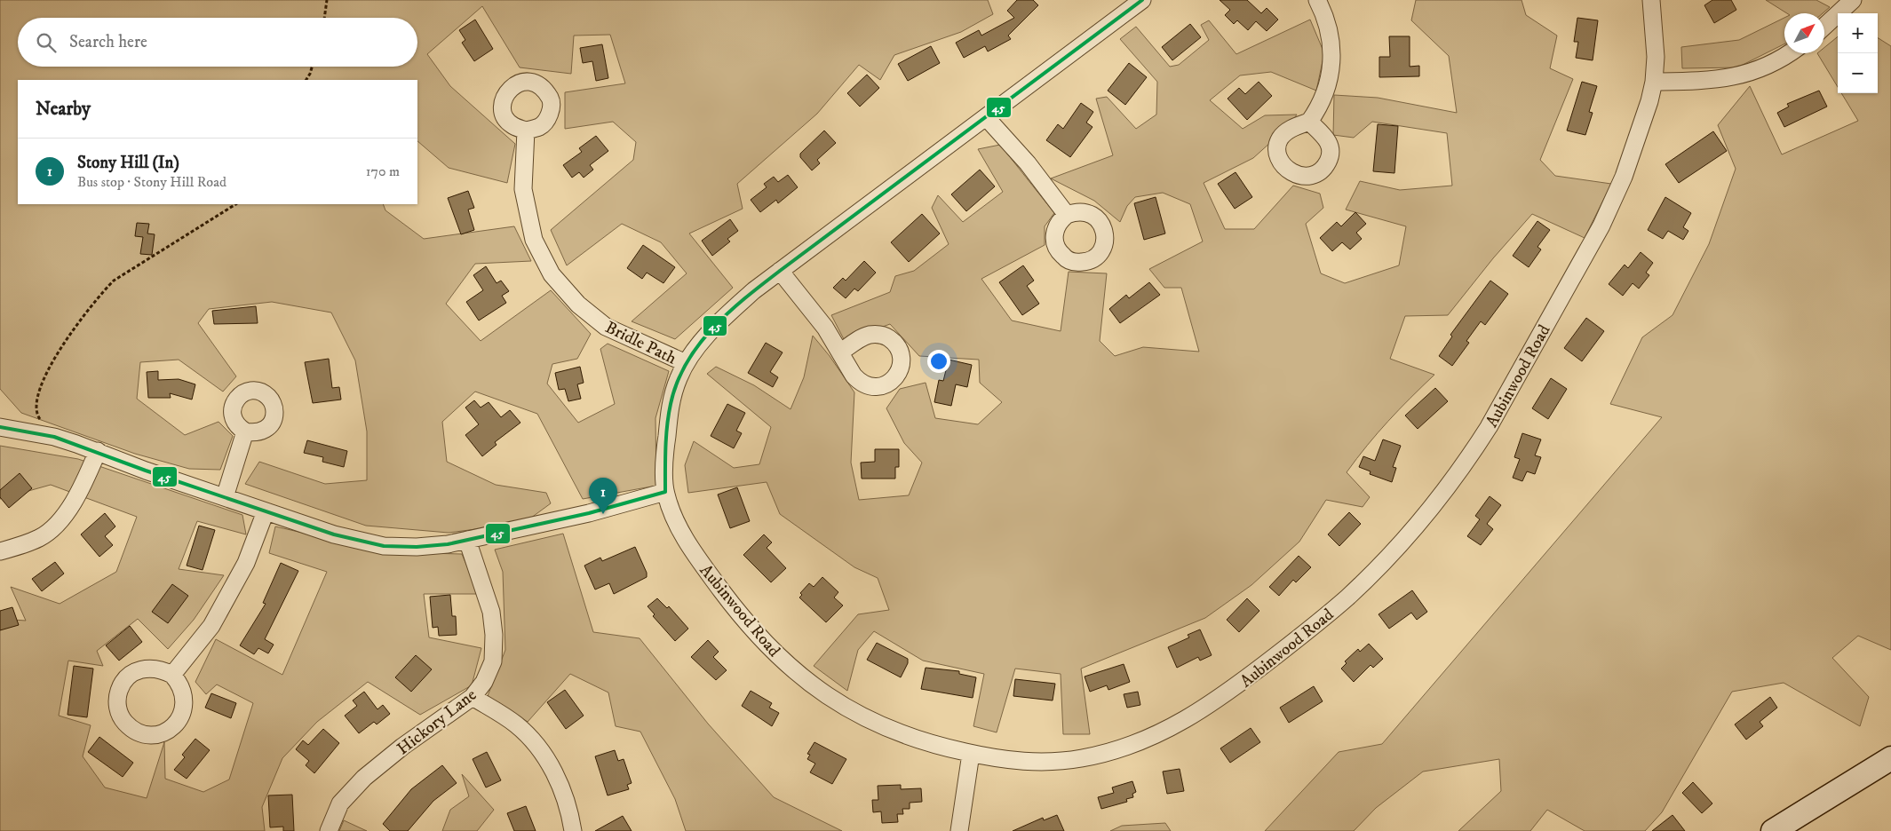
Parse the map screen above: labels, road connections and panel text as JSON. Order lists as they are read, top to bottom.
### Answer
{
  "streets": {
    "street": ["Bridle Path", "Aubinwood Road", "Hickory Lane"]
  },
  "crossings": [
    ["Bridle Path", "Aubinwood Road"]
  ],
  "lines": ["transit line 45"],
  "north": "top right",
  "page": {
    "map_buttons": ["+", "−"],
    "search": "Search here",
    "heading": "Nearby",
    "list": [
      {
        "mark": "1",
        "name": "Stony Hill (In)",
        "note": "Bus stop · Stony Hill Road",
        "value": "170 m"
      }
    ],
    "pins": "1"
  }
}
